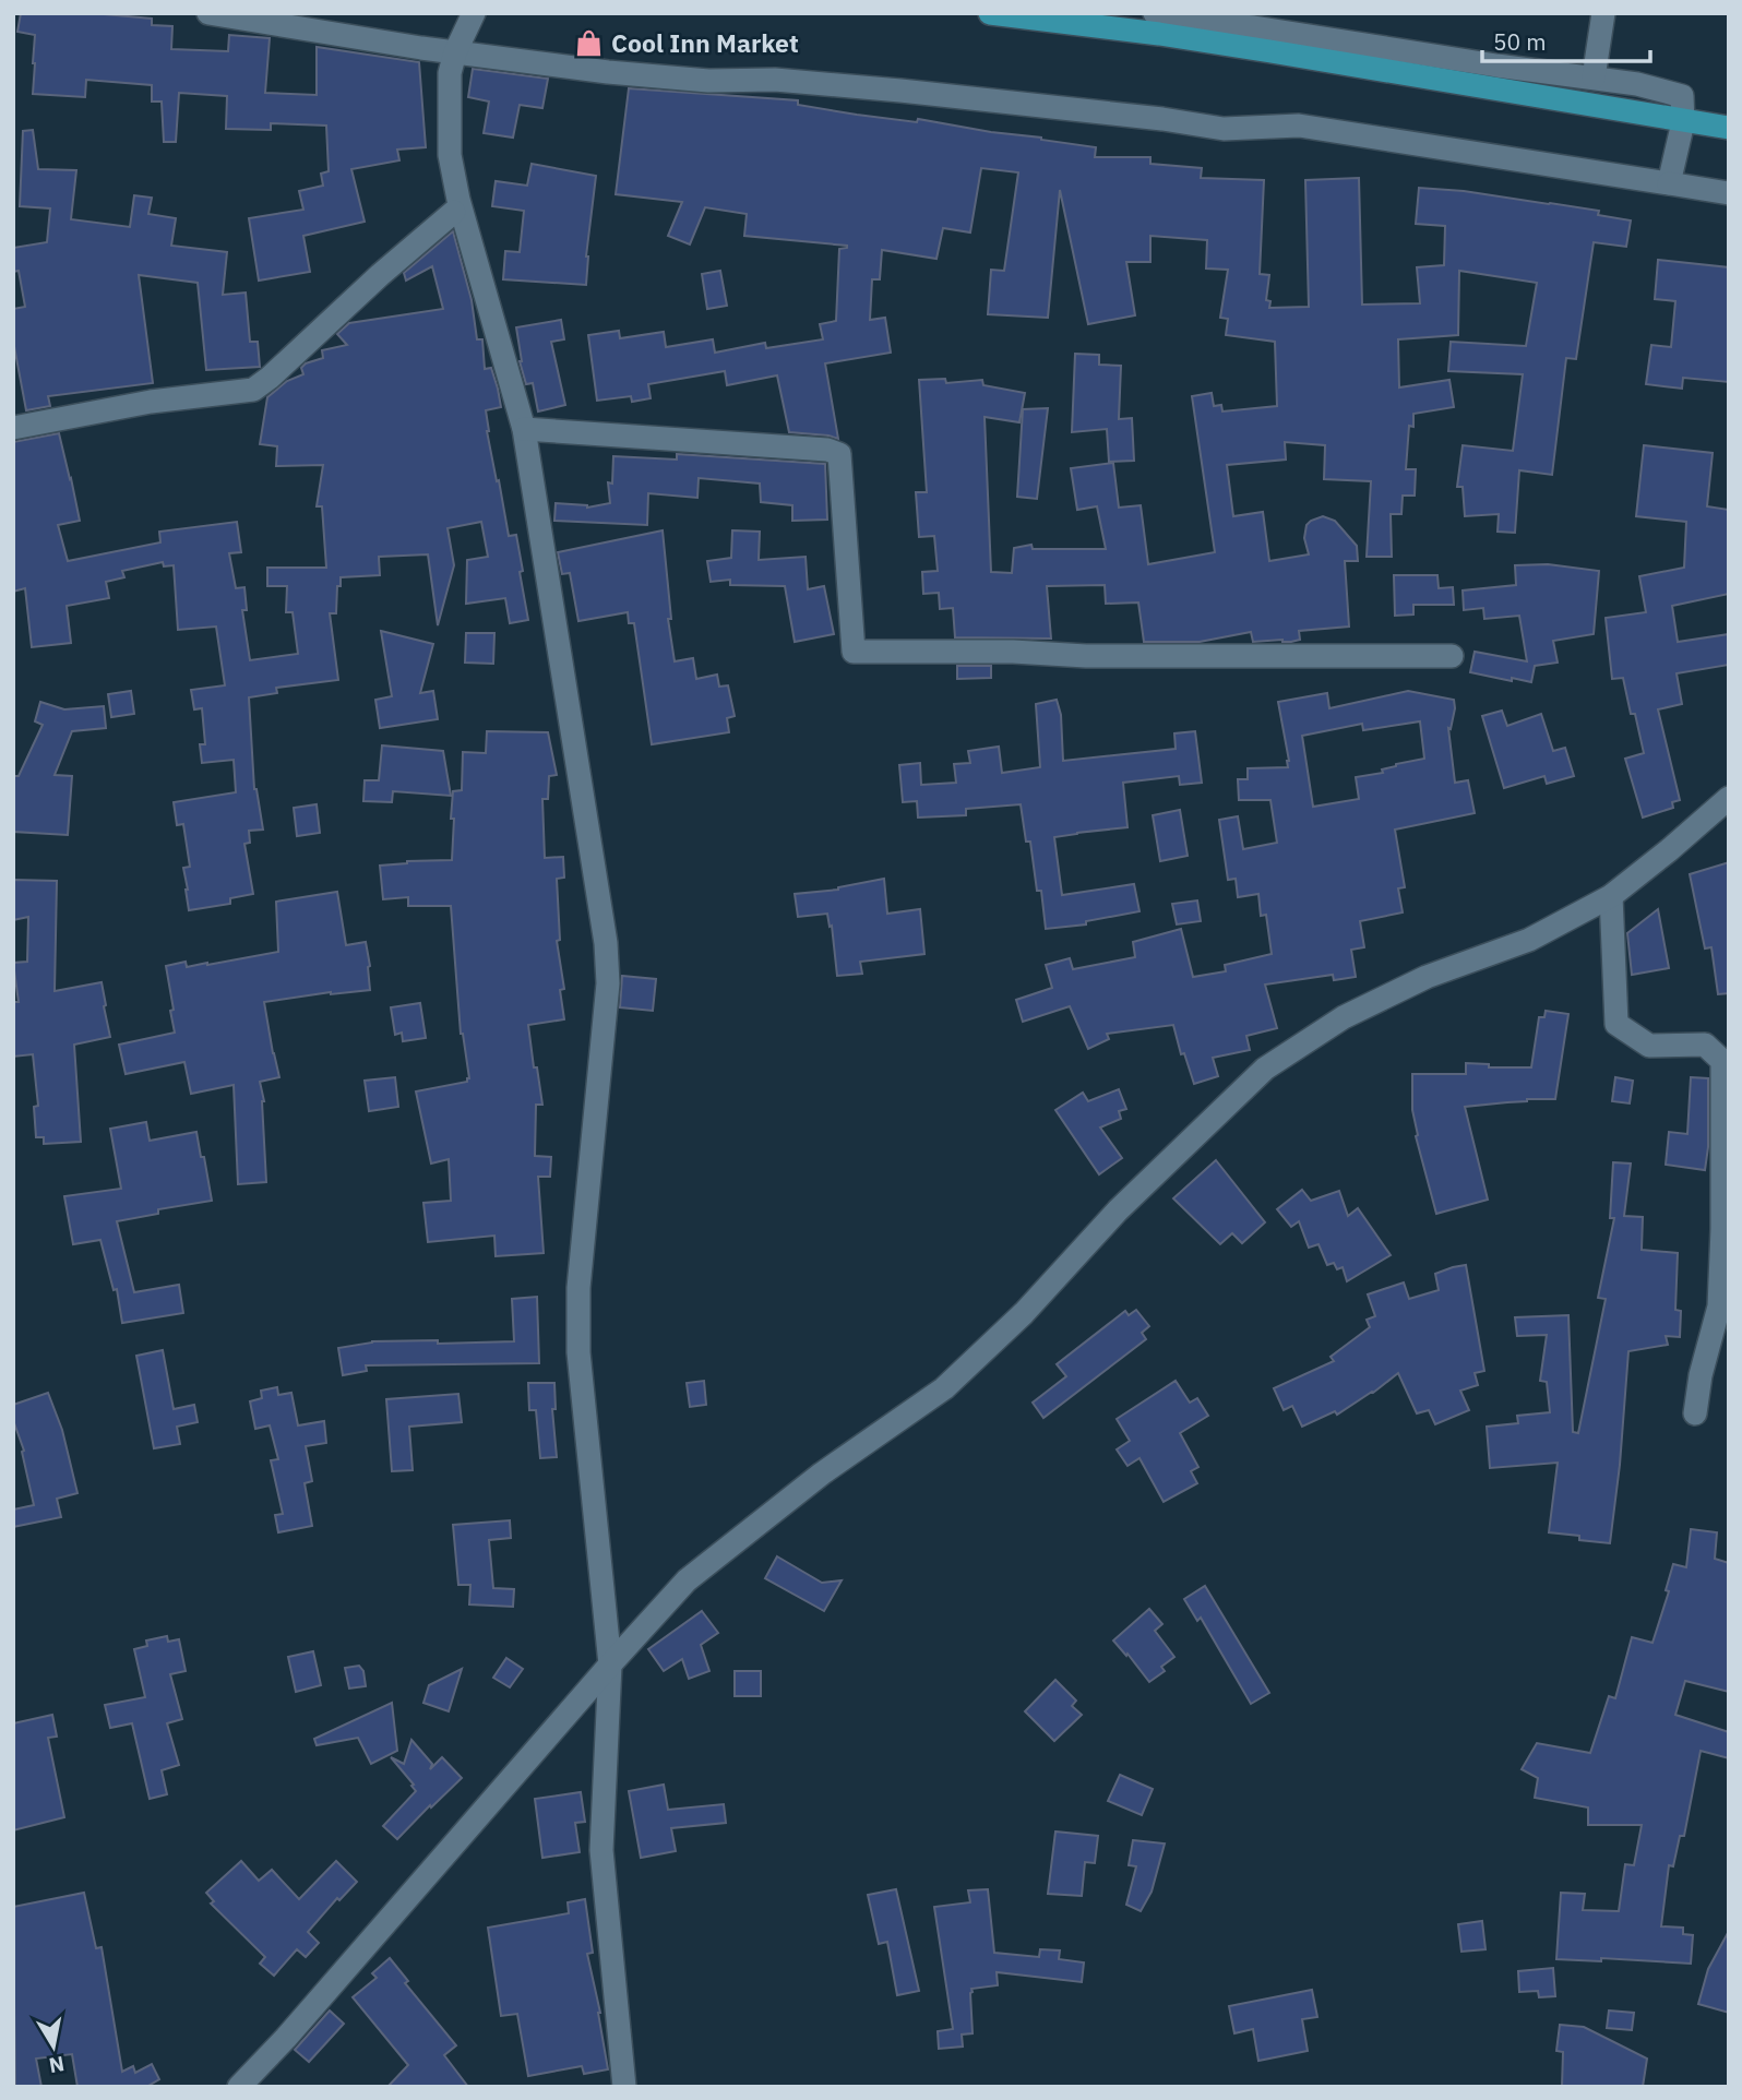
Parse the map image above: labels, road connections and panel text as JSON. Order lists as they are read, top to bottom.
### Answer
{
  "places": {
    "shop": ["Cool Inn Market"]
  },
  "scale_bar": "50 m",
  "north": "bottom"
}
